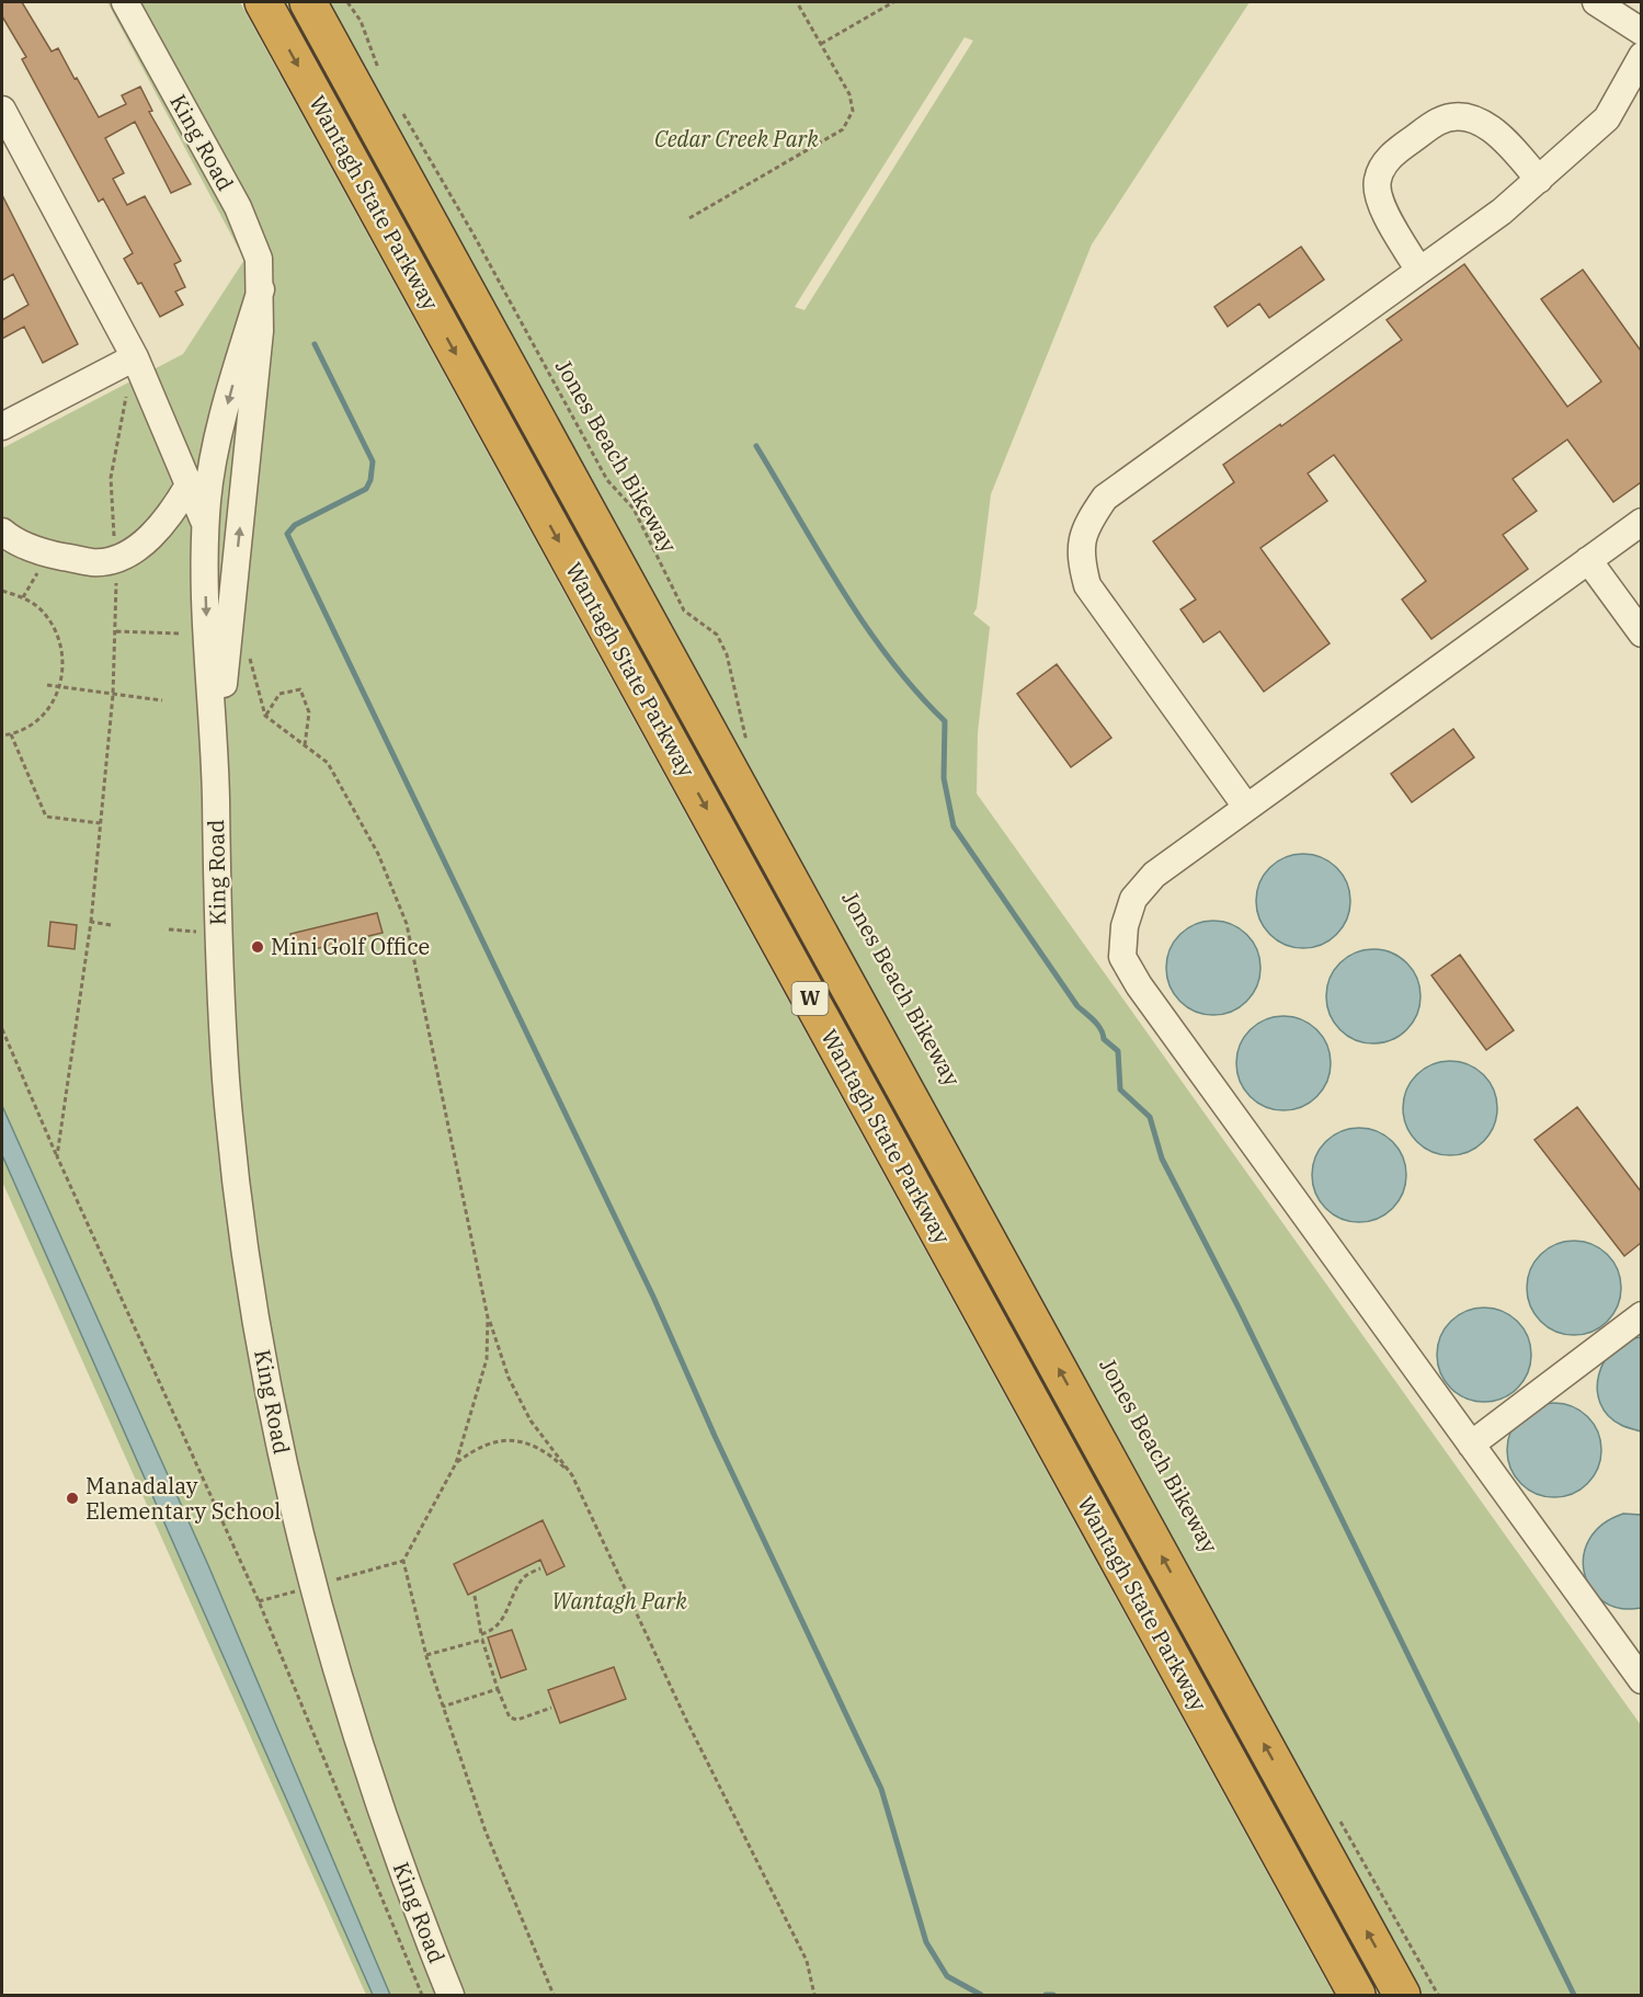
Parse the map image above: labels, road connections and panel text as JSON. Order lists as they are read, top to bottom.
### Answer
{
  "streets": {
    "highway": ["Wantagh State Parkway", "W"],
    "street": ["King Road"],
    "path": ["Jones Beach Bikeway"]
  },
  "parks": ["Cedar Creek Park", "Wantagh Park"],
  "places": ["Mini Golf Office", "Manadalay Elementary School"]
}
